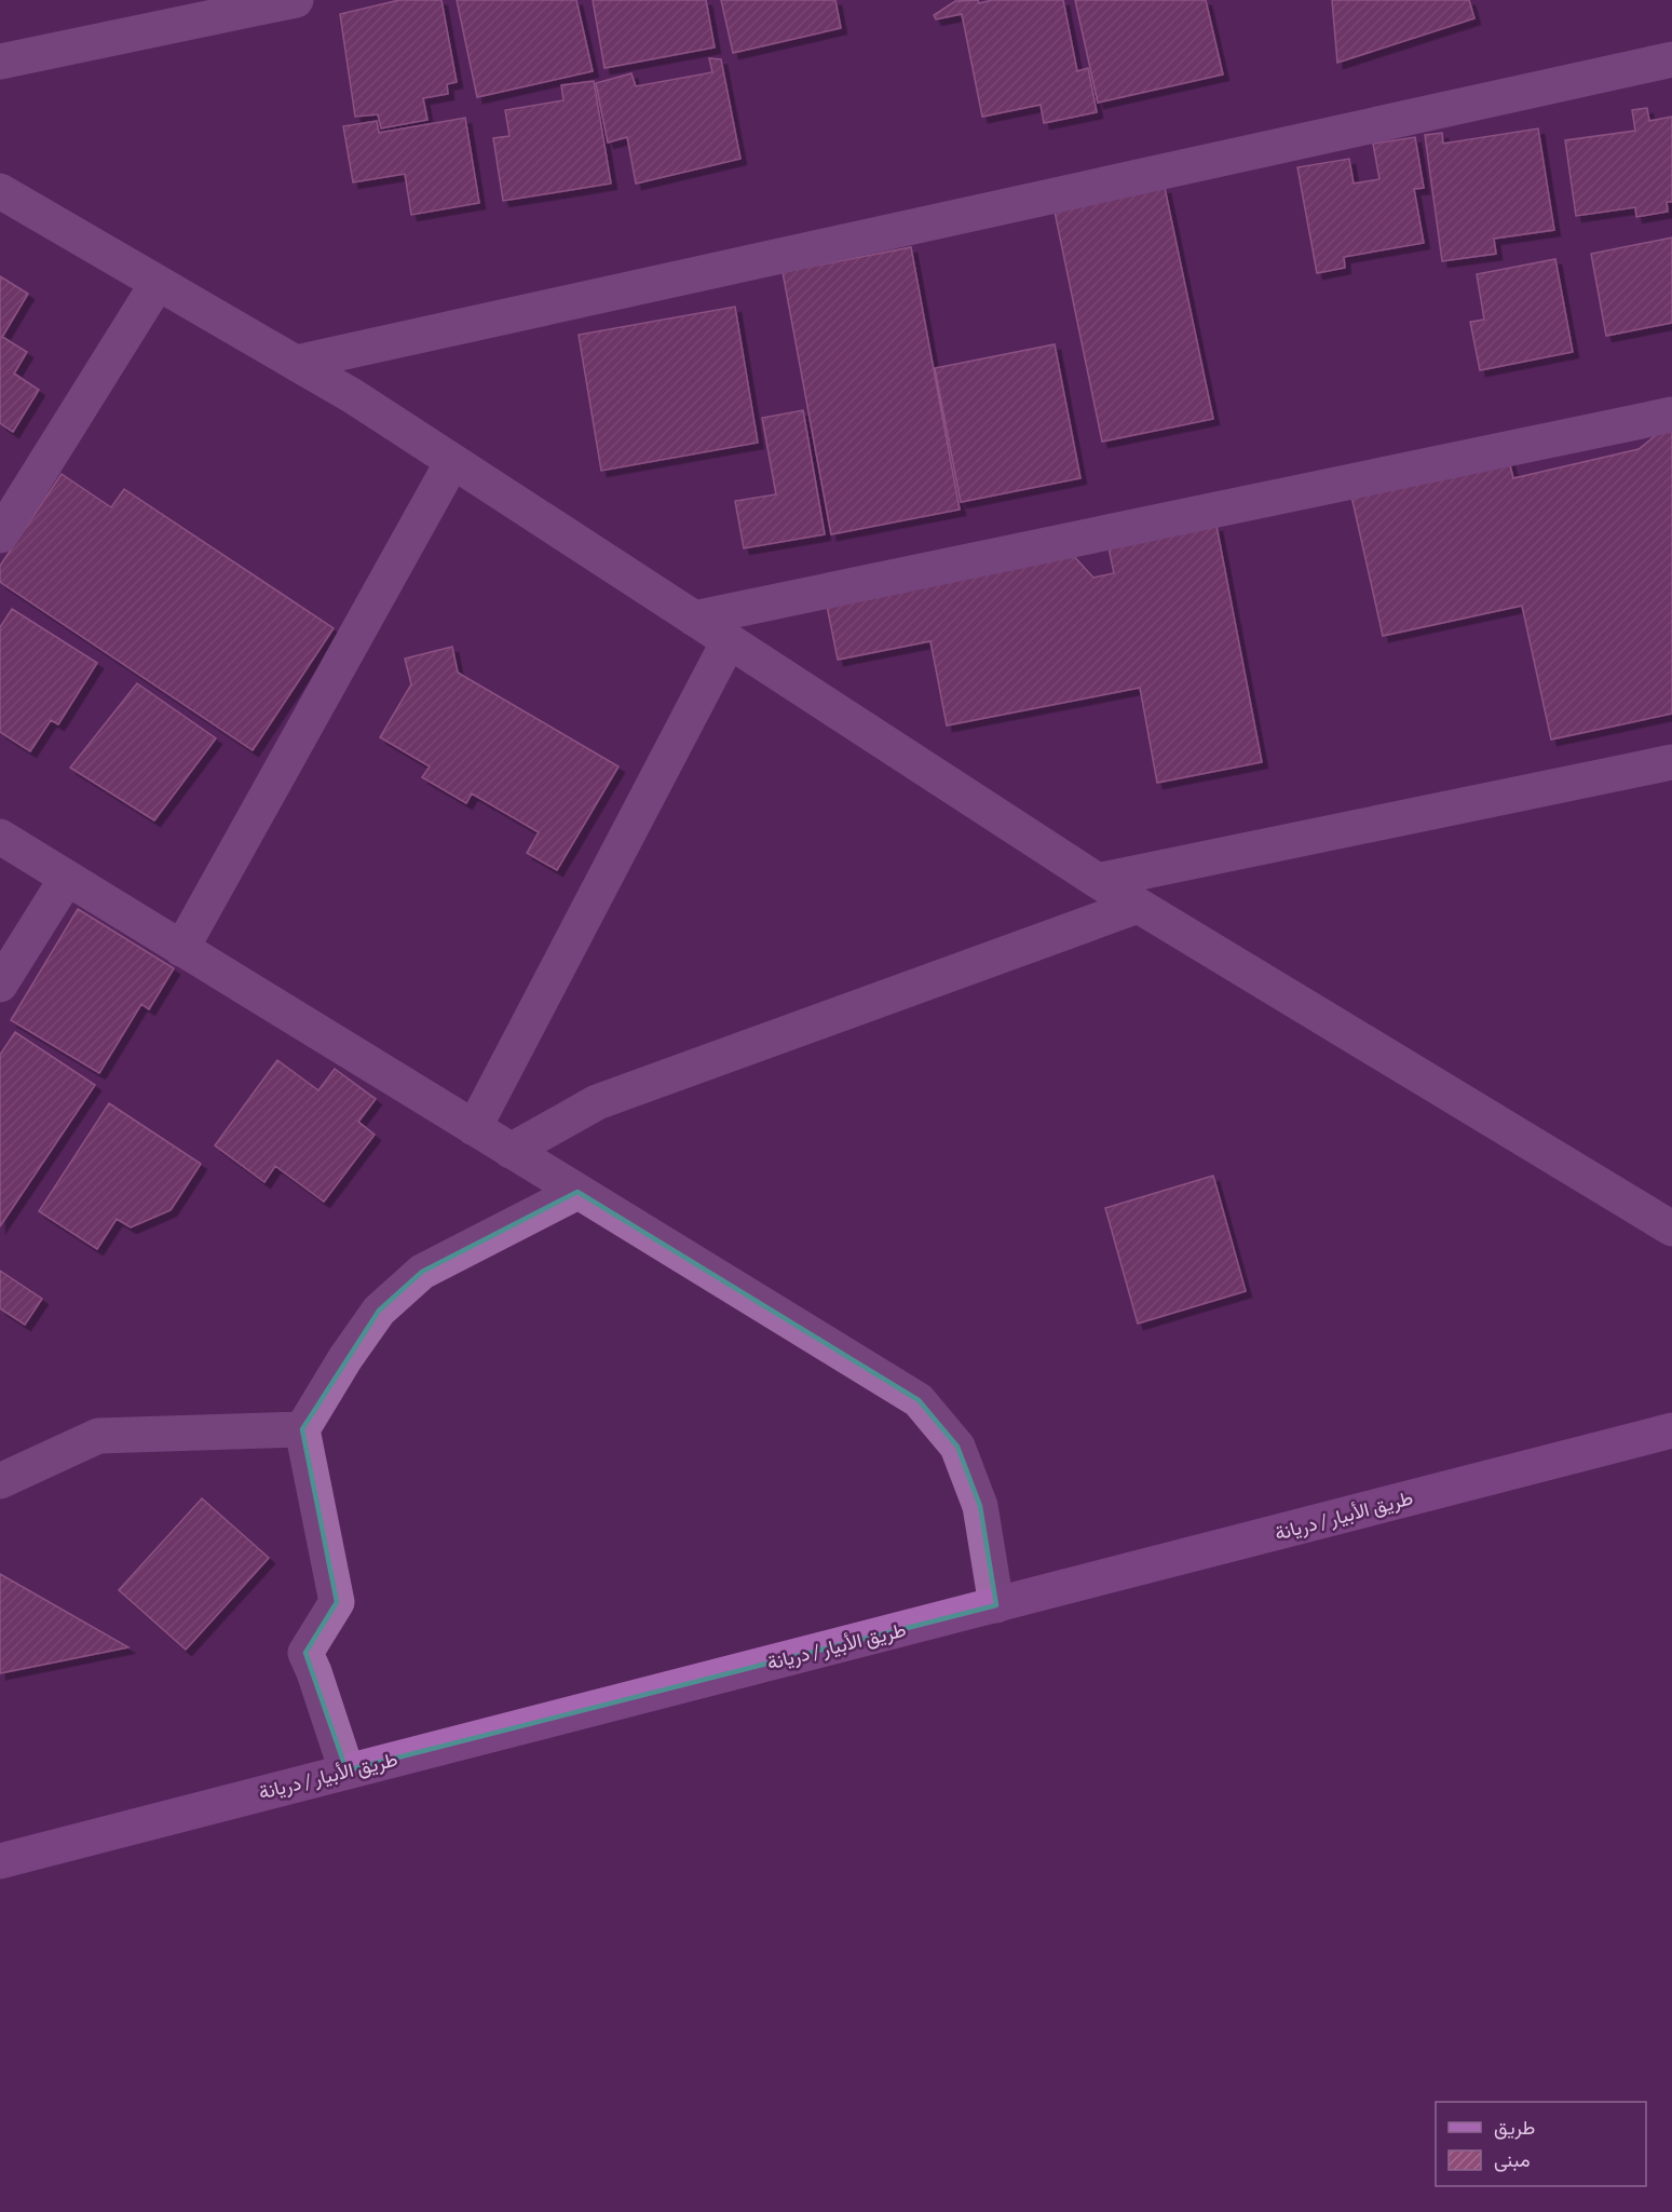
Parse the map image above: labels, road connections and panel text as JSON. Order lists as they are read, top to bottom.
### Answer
{
  "streets": {
    "main road": ["طريق الأبيار / دريانة"]
  },
  "legend": ["طريق", "مبنى"]
}
